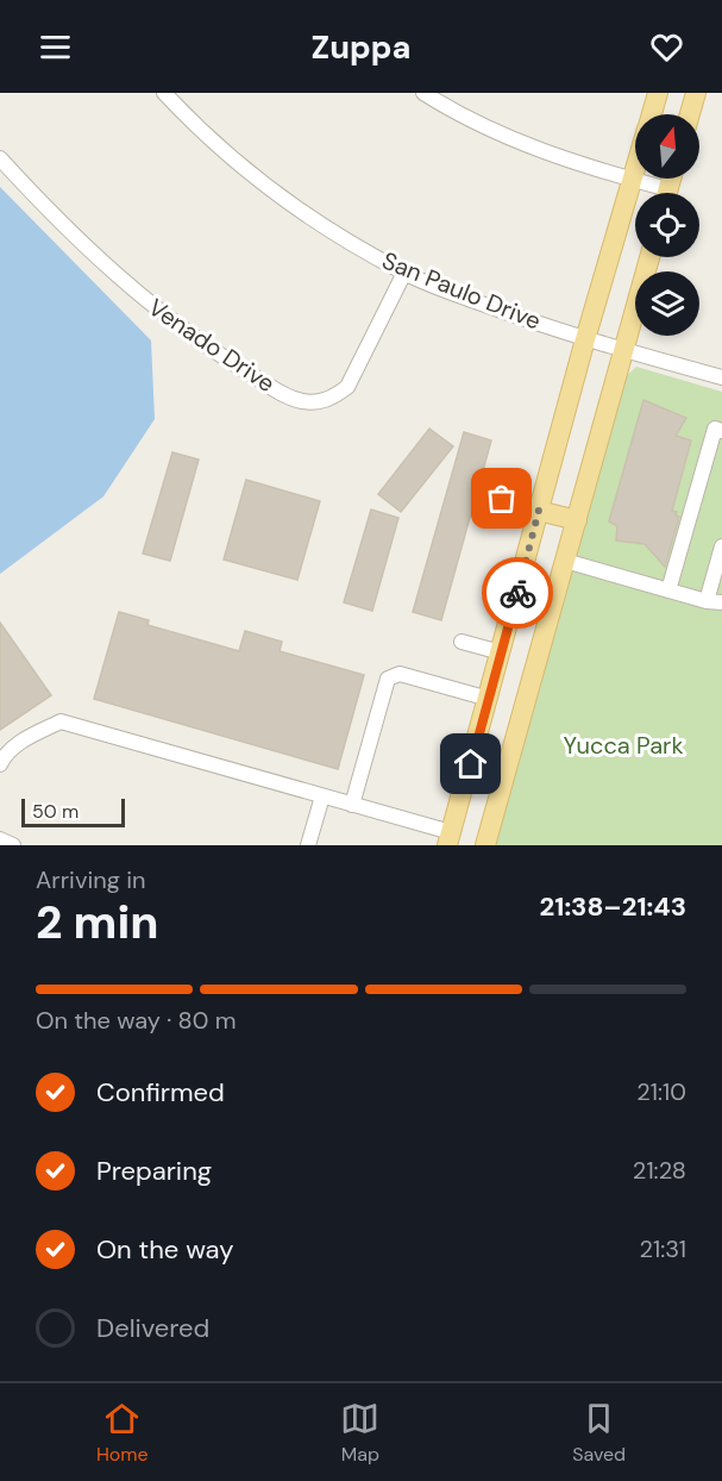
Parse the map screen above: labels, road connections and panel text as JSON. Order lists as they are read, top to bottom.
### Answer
{
  "streets": {
    "street": ["San Paulo Drive", "Venado Drive"]
  },
  "crossings": [
    ["San Paulo Drive", "Venado Drive"]
  ],
  "parks": ["Yucca Park"],
  "scale_bar": "50 m",
  "north": "top",
  "page": {
    "header": "Zuppa",
    "scale": "50 m",
    "heading": ["2 min", "Arriving in", "21:38–21:43"],
    "bar": "On the way · 80 m",
    "list": [
      ["Confirmed", "21:10"],
      ["Preparing", "21:28"],
      ["On the way", "21:31"],
      "Delivered"
    ],
    "tabs": ["Home", "Map", "Saved"]
  }
}
